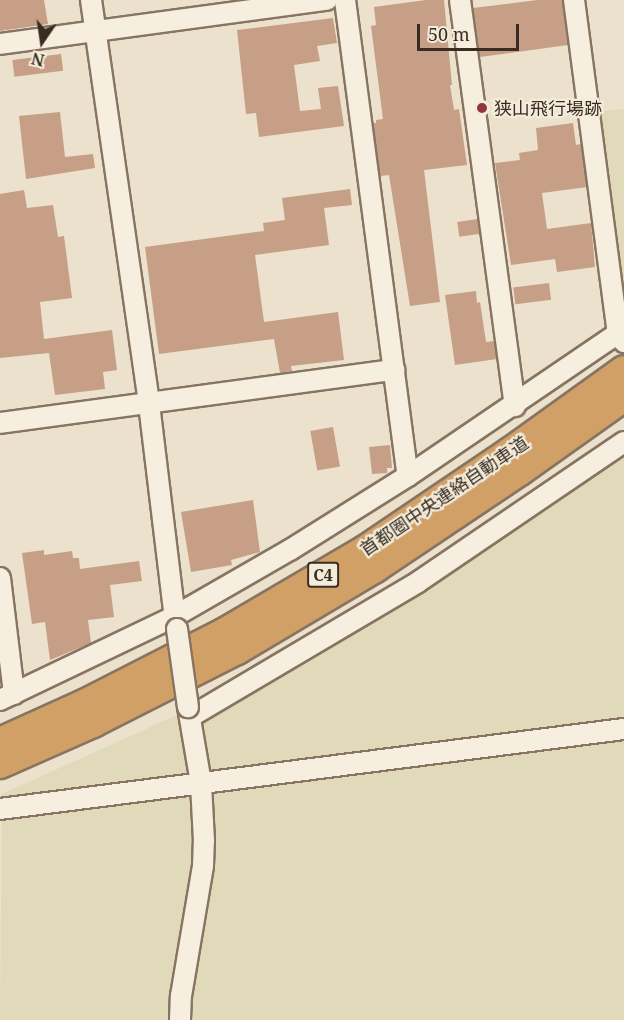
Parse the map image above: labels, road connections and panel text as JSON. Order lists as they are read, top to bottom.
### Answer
{
  "streets": {
    "highway": ["首都圏中央連絡自動車道", "C4"]
  },
  "places": ["狭山飛行場跡"],
  "scale_bar": "50 m",
  "north": "bottom"
}
